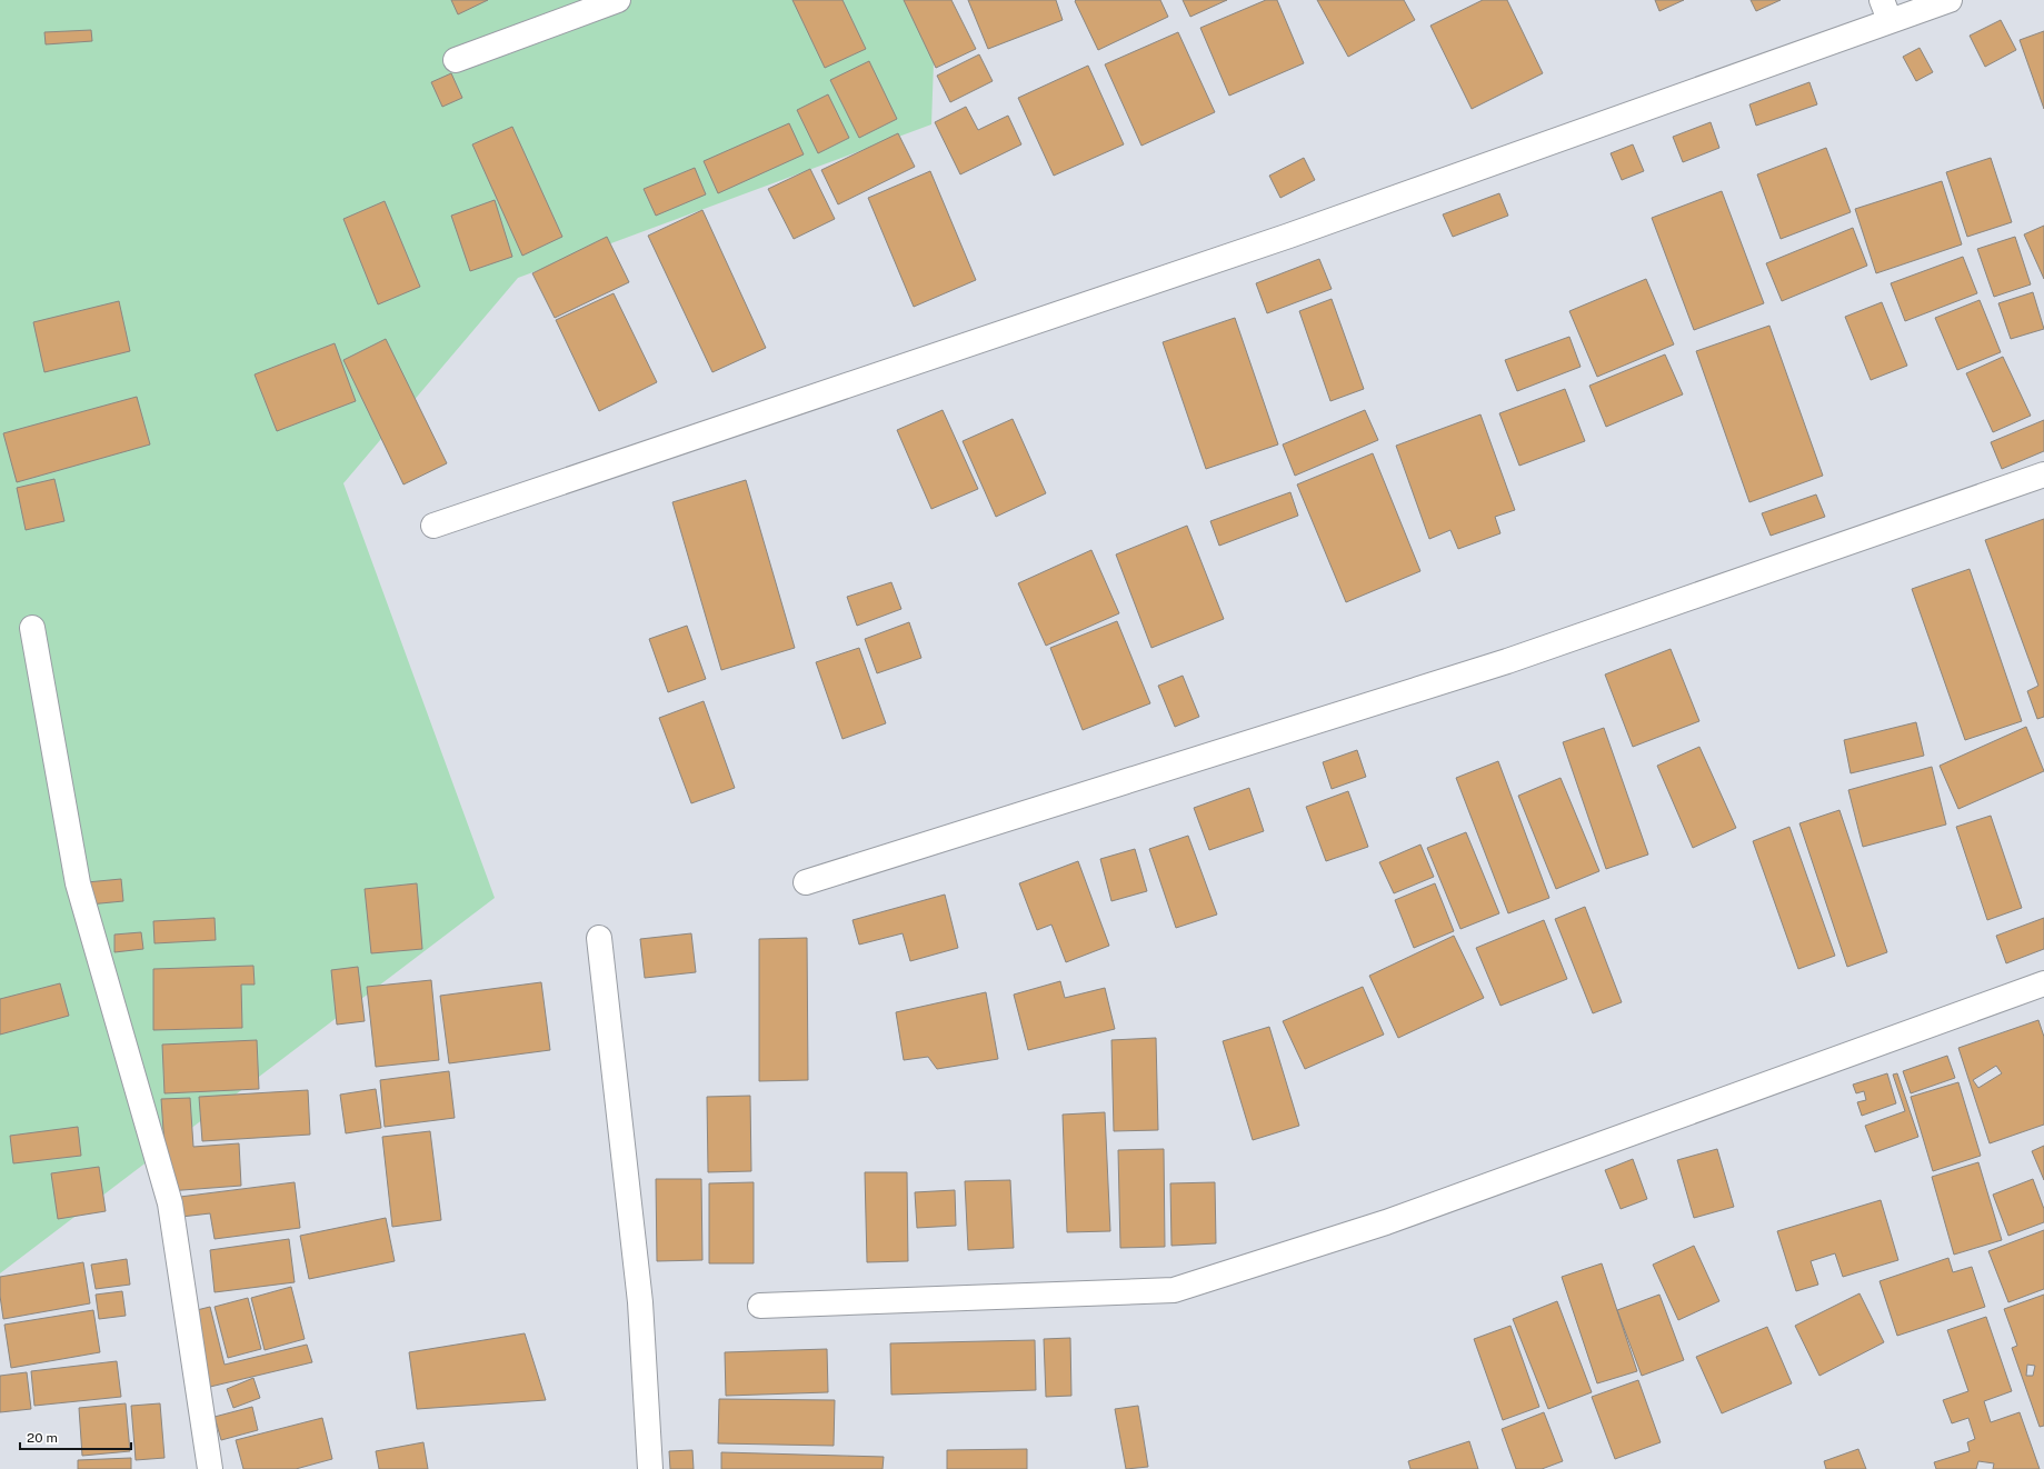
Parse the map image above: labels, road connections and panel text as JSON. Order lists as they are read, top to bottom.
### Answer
{
  "scale_bar": "20 m"
}
